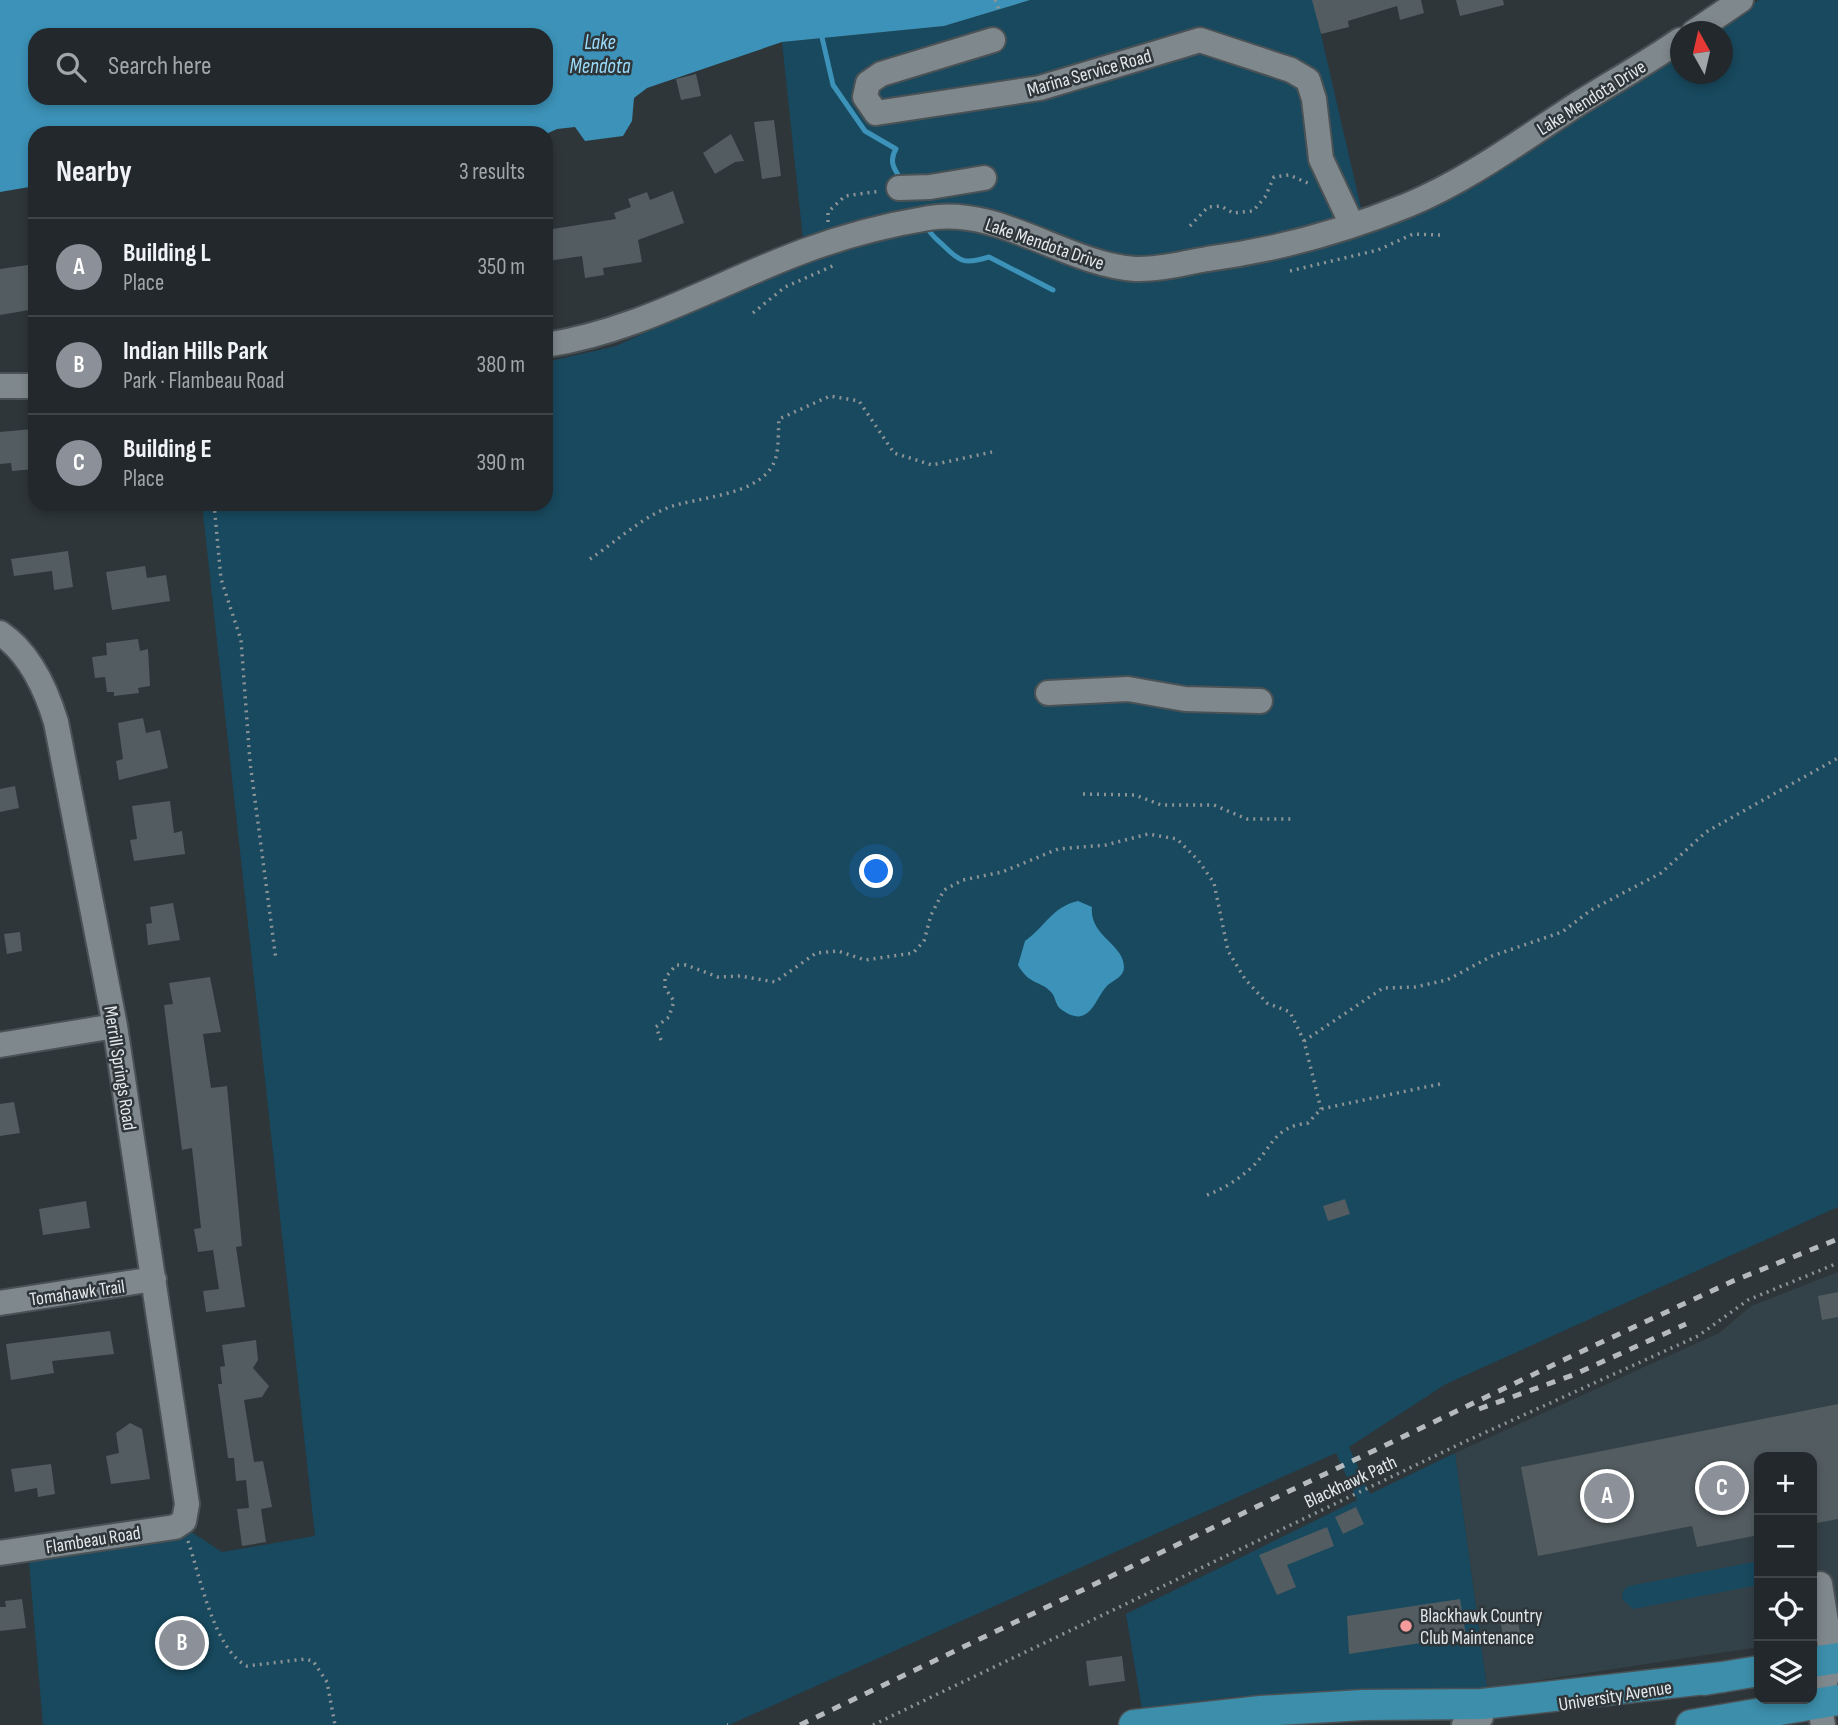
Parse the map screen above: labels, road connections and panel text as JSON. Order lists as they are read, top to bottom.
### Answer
{
  "streets": {
    "main road": ["University Avenue"],
    "street": [
      "Marina Service Road",
      "Lake Mendota Drive",
      "Merrill Springs Road",
      "Tomahawk Trail",
      "Flambeau Road"
    ],
    "path": ["Blackhawk Path"]
  },
  "crossings": [
    ["Marina Service Road", "Lake Mendota Drive"],
    ["Merrill Springs Road", "Tomahawk Trail"],
    ["Merrill Springs Road", "Flambeau Road"]
  ],
  "water": ["Lake Mendota"],
  "places": ["Blackhawk Country Club Maintenance"],
  "north": "top",
  "page": {
    "search": "Search here",
    "heading": ["Nearby", "3 results"],
    "list": [
      {
        "mark": "A",
        "name": "Building L",
        "note": "Place",
        "value": "350 m"
      },
      {
        "mark": "B",
        "name": "Indian Hills Park",
        "note": "Park · Flambeau Road",
        "value": "380 m"
      },
      {
        "mark": "C",
        "name": "Building E",
        "note": "Place",
        "value": "390 m"
      }
    ],
    "map_buttons": ["+", "−"],
    "pins": ["C", "A", "B"]
  }
}
